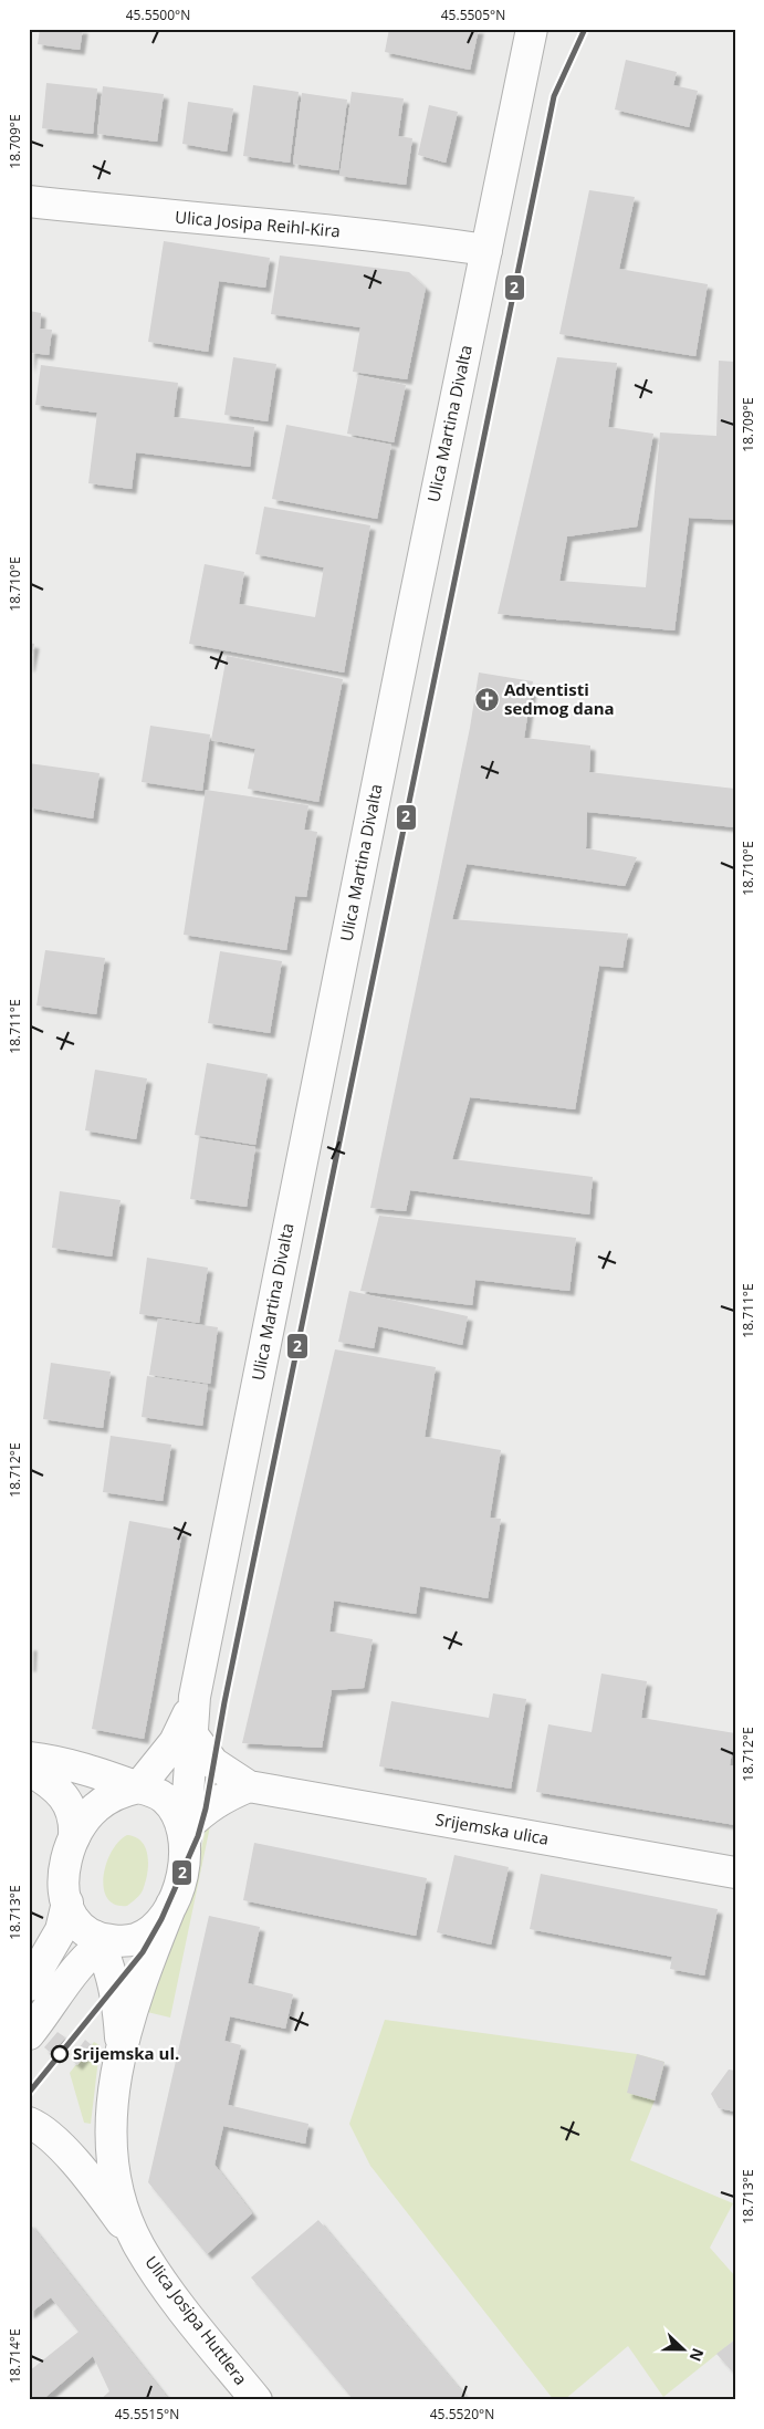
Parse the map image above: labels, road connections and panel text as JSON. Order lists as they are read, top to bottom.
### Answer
{
  "streets": {
    "street": [
      "Ulica Josipa Reihl-Kira",
      "Ulica Martina Divalta",
      "Srijemska ulica",
      "Ulica Josipa Huttlera"
    ]
  },
  "crossings": [
    ["Ulica Josipa Reihl-Kira", "Ulica Martina Divalta"],
    ["Ulica Martina Divalta", "Srijemska ulica"],
    ["Ulica Martina Divalta", "Ulica Josipa Huttlera"]
  ],
  "places": {
    "church": ["Adventisti sedmog dana"],
    "other": ["Srijemska ul."]
  },
  "lines": ["transit line 2"],
  "north": "right",
  "coordinates": [
    "45.5500°N",
    "45.5505°N",
    "18.709°E",
    "18.710°E",
    "18.711°E",
    "18.712°E",
    "18.713°E",
    "18.714°E",
    "45.5515°N",
    "45.5520°N"
  ]
}
